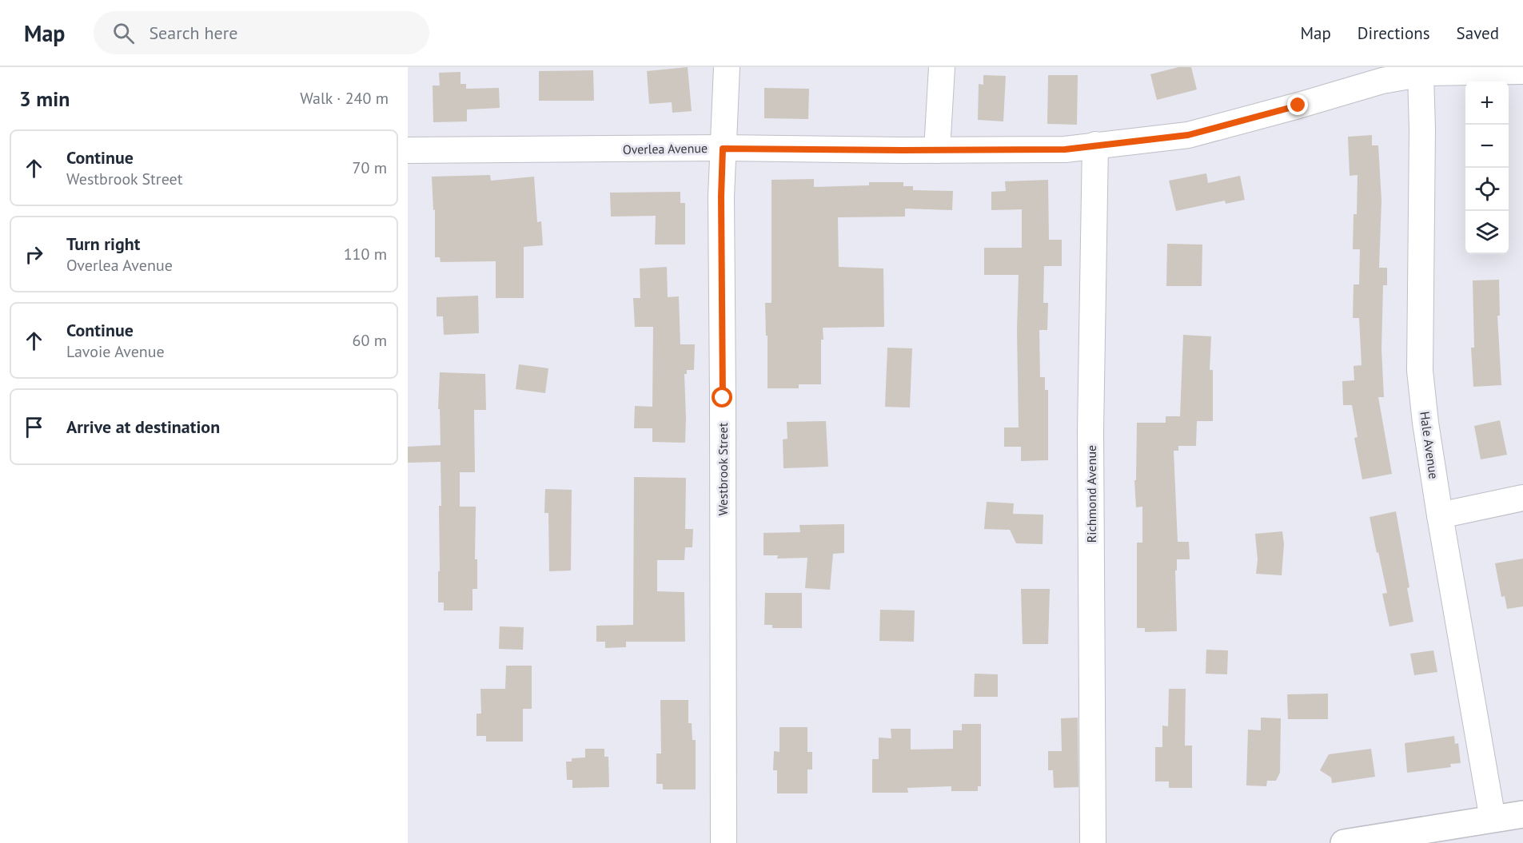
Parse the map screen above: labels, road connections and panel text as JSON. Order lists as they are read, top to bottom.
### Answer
{
  "streets": {
    "street": [
      "Overlea Avenue",
      "Hale Avenue",
      "Westbrook Street",
      "Richmond Avenue"
    ]
  },
  "crossings": [
    ["Overlea Avenue", "Hale Avenue"],
    ["Overlea Avenue", "Westbrook Street"],
    ["Overlea Avenue", "Richmond Avenue"]
  ],
  "page": {
    "header": "Map",
    "search": "Search here",
    "nav": ["Map", "Directions", "Saved"],
    "heading": ["3 min", "Walk · 240 m"],
    "map_buttons": ["+", "−"],
    "list": [
      ["Continue", "Westbrook Street", "70 m"],
      ["Turn right", "Overlea Avenue", "110 m"],
      ["Continue", "Lavoie Avenue", "60 m"],
      "Arrive at destination"
    ]
  }
}
